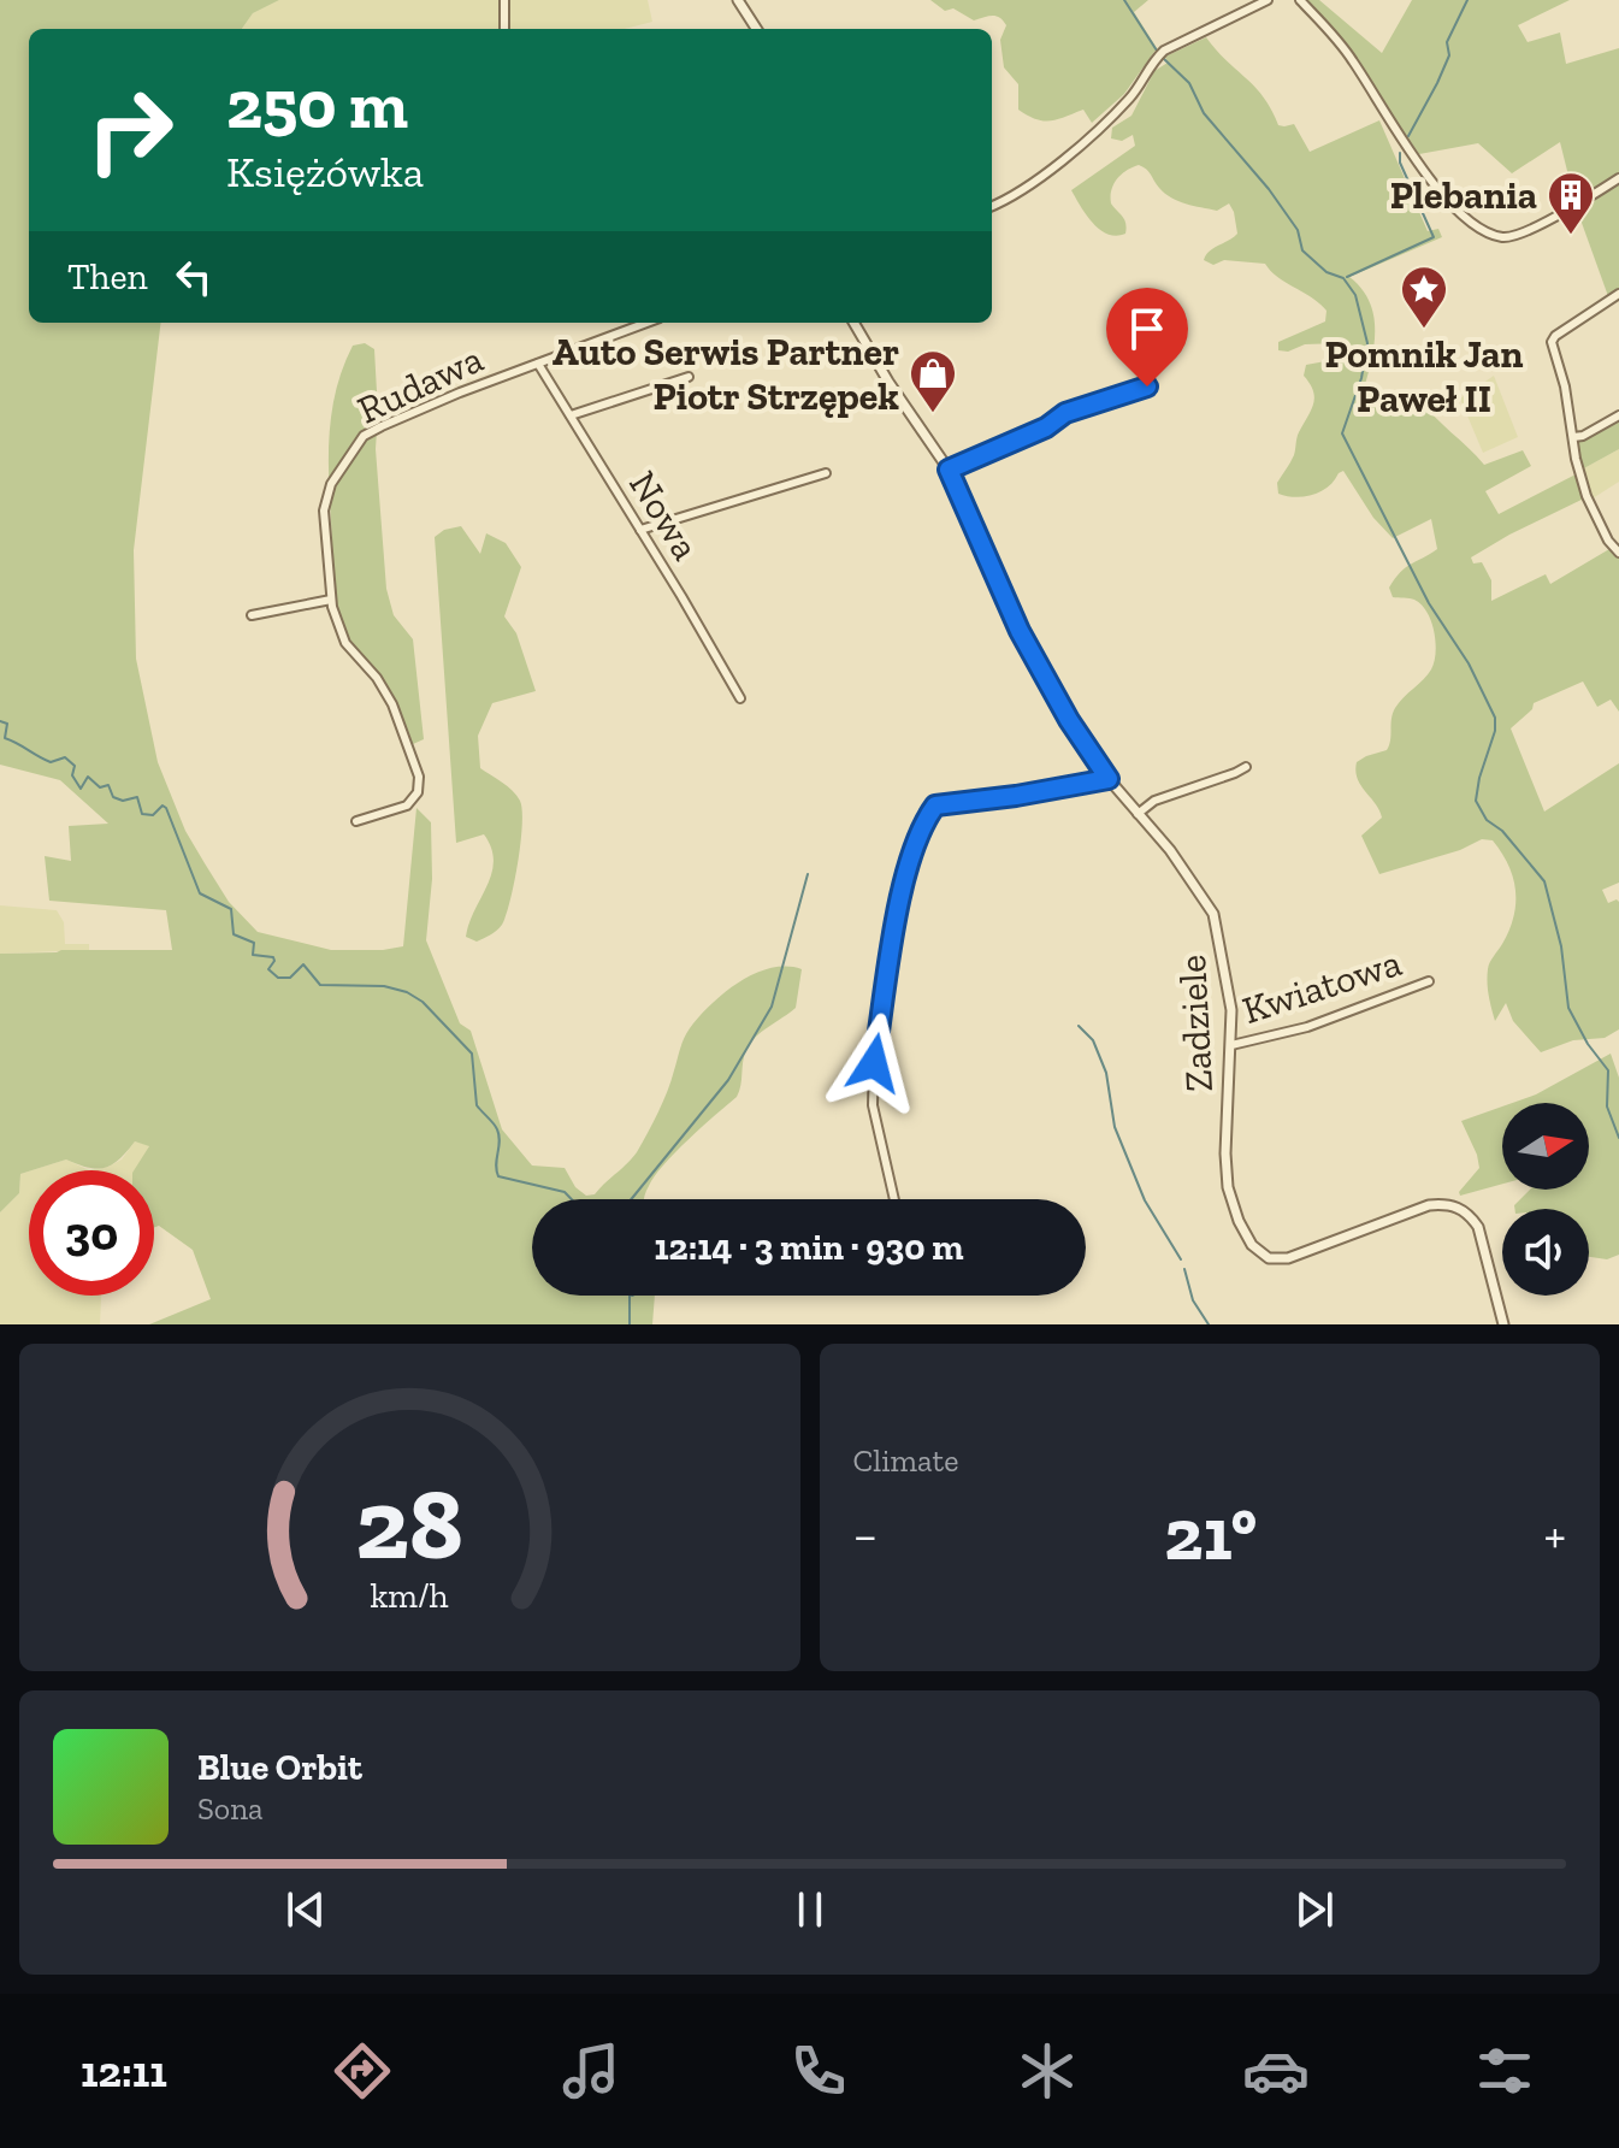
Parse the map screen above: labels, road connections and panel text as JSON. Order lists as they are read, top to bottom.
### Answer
{
  "streets": {
    "street": [
      "Rudawa",
      "Nowa",
      "Kwiatowa",
      "Zadziele"
    ]
  },
  "crossings": [
    ["Rudawa", "Nowa"],
    ["Kwiatowa", "Zadziele"]
  ],
  "places": {
    "building": ["Plebania"],
    "place": ["Pomnik Jan Paweł II"],
    "shop": ["Auto Serwis Partner Piotr Strzępek"]
  },
  "north": "right",
  "page": {
    "turn": ["250 m", "Księżówka"],
    "then": "Then",
    "limit": "30",
    "trip": "12:14 · 3 min · 930 m",
    "tile": "Climate",
    "heat": ["−", "21°", "+"],
    "song": ["Blue Orbit", "Sona"],
    "tabs": "12:11",
    "gauge": ["28", "km/h"]
  }
}
